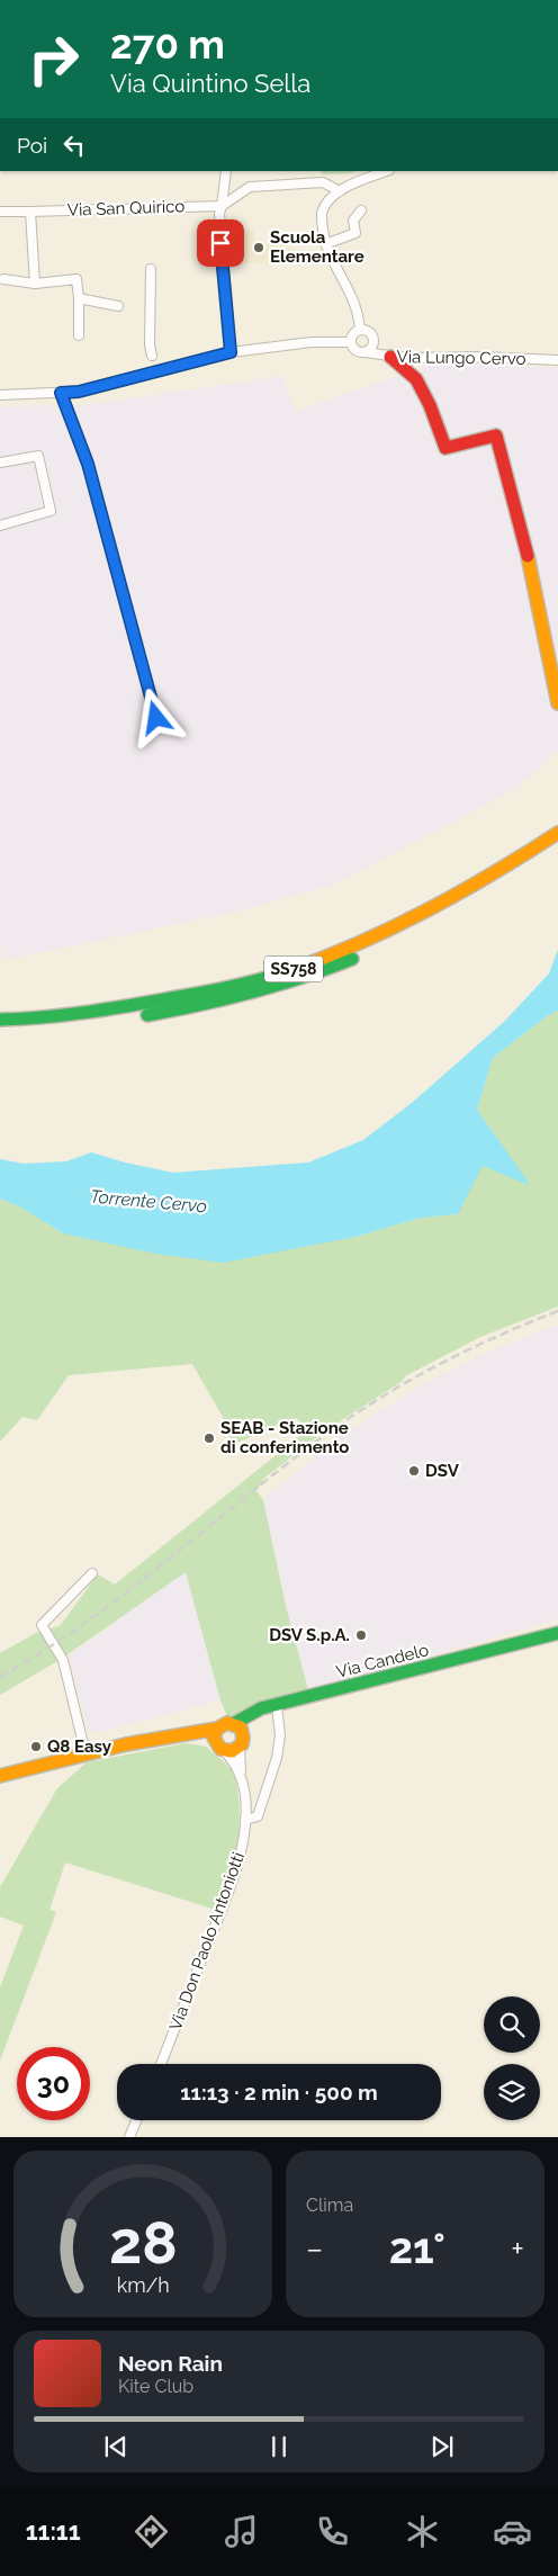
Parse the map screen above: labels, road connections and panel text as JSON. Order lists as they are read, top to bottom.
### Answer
{
  "streets": {
    "main road": ["SS758", "Via Candelo"],
    "street": ["Via San Quirico", "Via Lungo Cervo", "Via Don Paolo Antoniotti"]
  },
  "crossings": [
    ["Via Candelo", "Via Don Paolo Antoniotti"]
  ],
  "water": ["Torrente Cervo"],
  "places": [
    "Scuola Elementare",
    "SEAB - Stazione di conferimento",
    "DSV",
    "DSV S.p.A.",
    "Q8 Easy"
  ],
  "page": {
    "turn": ["270 m", "Via Quintino Sella"],
    "then": "Poi",
    "limit": "30",
    "trip": "11:13 · 2 min · 500 m",
    "tile": "Clima",
    "heat": ["−", "21°", "+"],
    "song": ["Neon Rain", "Kite Club"],
    "tabs": "11:11",
    "gauge": ["28", "km/h"]
  }
}
